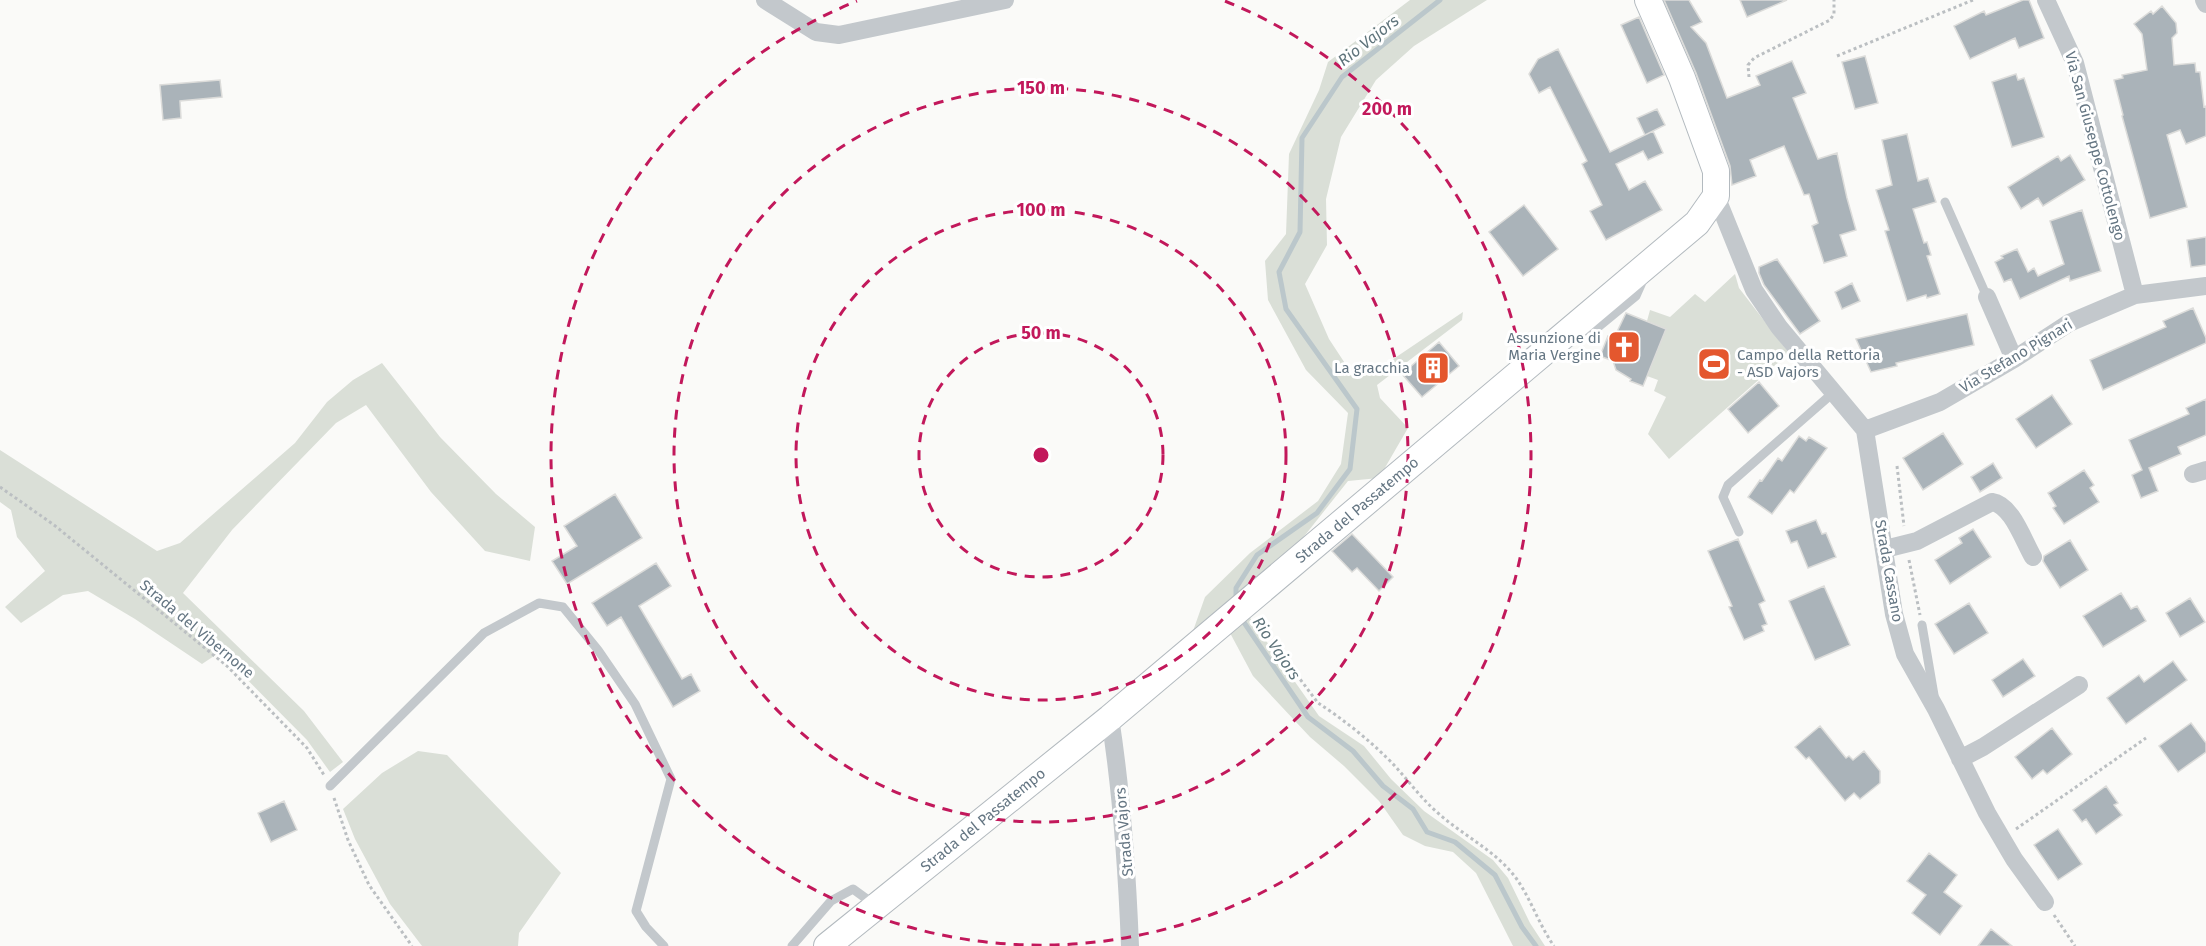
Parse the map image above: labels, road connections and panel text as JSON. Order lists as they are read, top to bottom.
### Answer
{
  "streets": {
    "street": [
      "Via San Giuseppe Cottolengo",
      "Via Stefano Pignari",
      "Strada del Passatempo",
      "Strada Cassano",
      "Strada Vajors"
    ],
    "path": ["Strada del Vibernone"]
  },
  "crossings": [
    ["Via San Giuseppe Cottolengo", "Via Stefano Pignari"],
    ["Via Stefano Pignari", "Strada Cassano"],
    ["Strada del Passatempo", "Strada Vajors"]
  ],
  "water": ["Rio Vajors"],
  "places": {
    "church": ["Assunzione di Maria Vergine"],
    "sports": ["Campo della Rettoria - ASD Vajors"],
    "building": ["La gracchia"]
  },
  "rings": [
    "150 m",
    "200 m",
    "100 m",
    "50 m"
  ]
}
